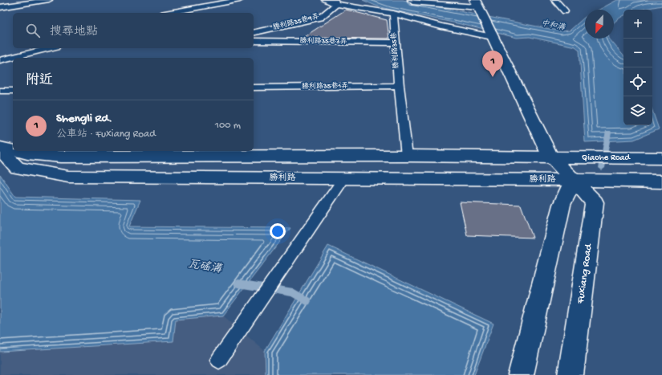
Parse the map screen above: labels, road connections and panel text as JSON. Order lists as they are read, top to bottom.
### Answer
{
  "streets": {
    "street": ["Qiaohe Road", "勝利路", "Fuxiang Road"],
    "lane": [
      "勝利路35巷9弄",
      "勝利路35巷3弄",
      "勝利路35巷",
      "勝利路35巷1弄"
    ]
  },
  "crossings": [
    ["勝利路35巷3弄", "勝利路35巷"],
    ["勝利路35巷", "勝利路35巷1弄"],
    ["勝利路35巷", "勝利路"],
    ["Qiaohe Road", "勝利路"],
    ["Qiaohe Road", "Fuxiang Road"],
    ["勝利路", "Fuxiang Road"]
  ],
  "water": ["中和溝", "瓦磘溝"],
  "north": "bottom",
  "page": {
    "map_buttons": ["+", "−"],
    "search": "搜尋地點",
    "pins": "1",
    "heading": "附近",
    "list": [
      {
        "mark": "1",
        "name": "Shengli Rd.",
        "note": "公車站 · Fuxiang Road",
        "value": "100 m"
      }
    ]
  }
}
